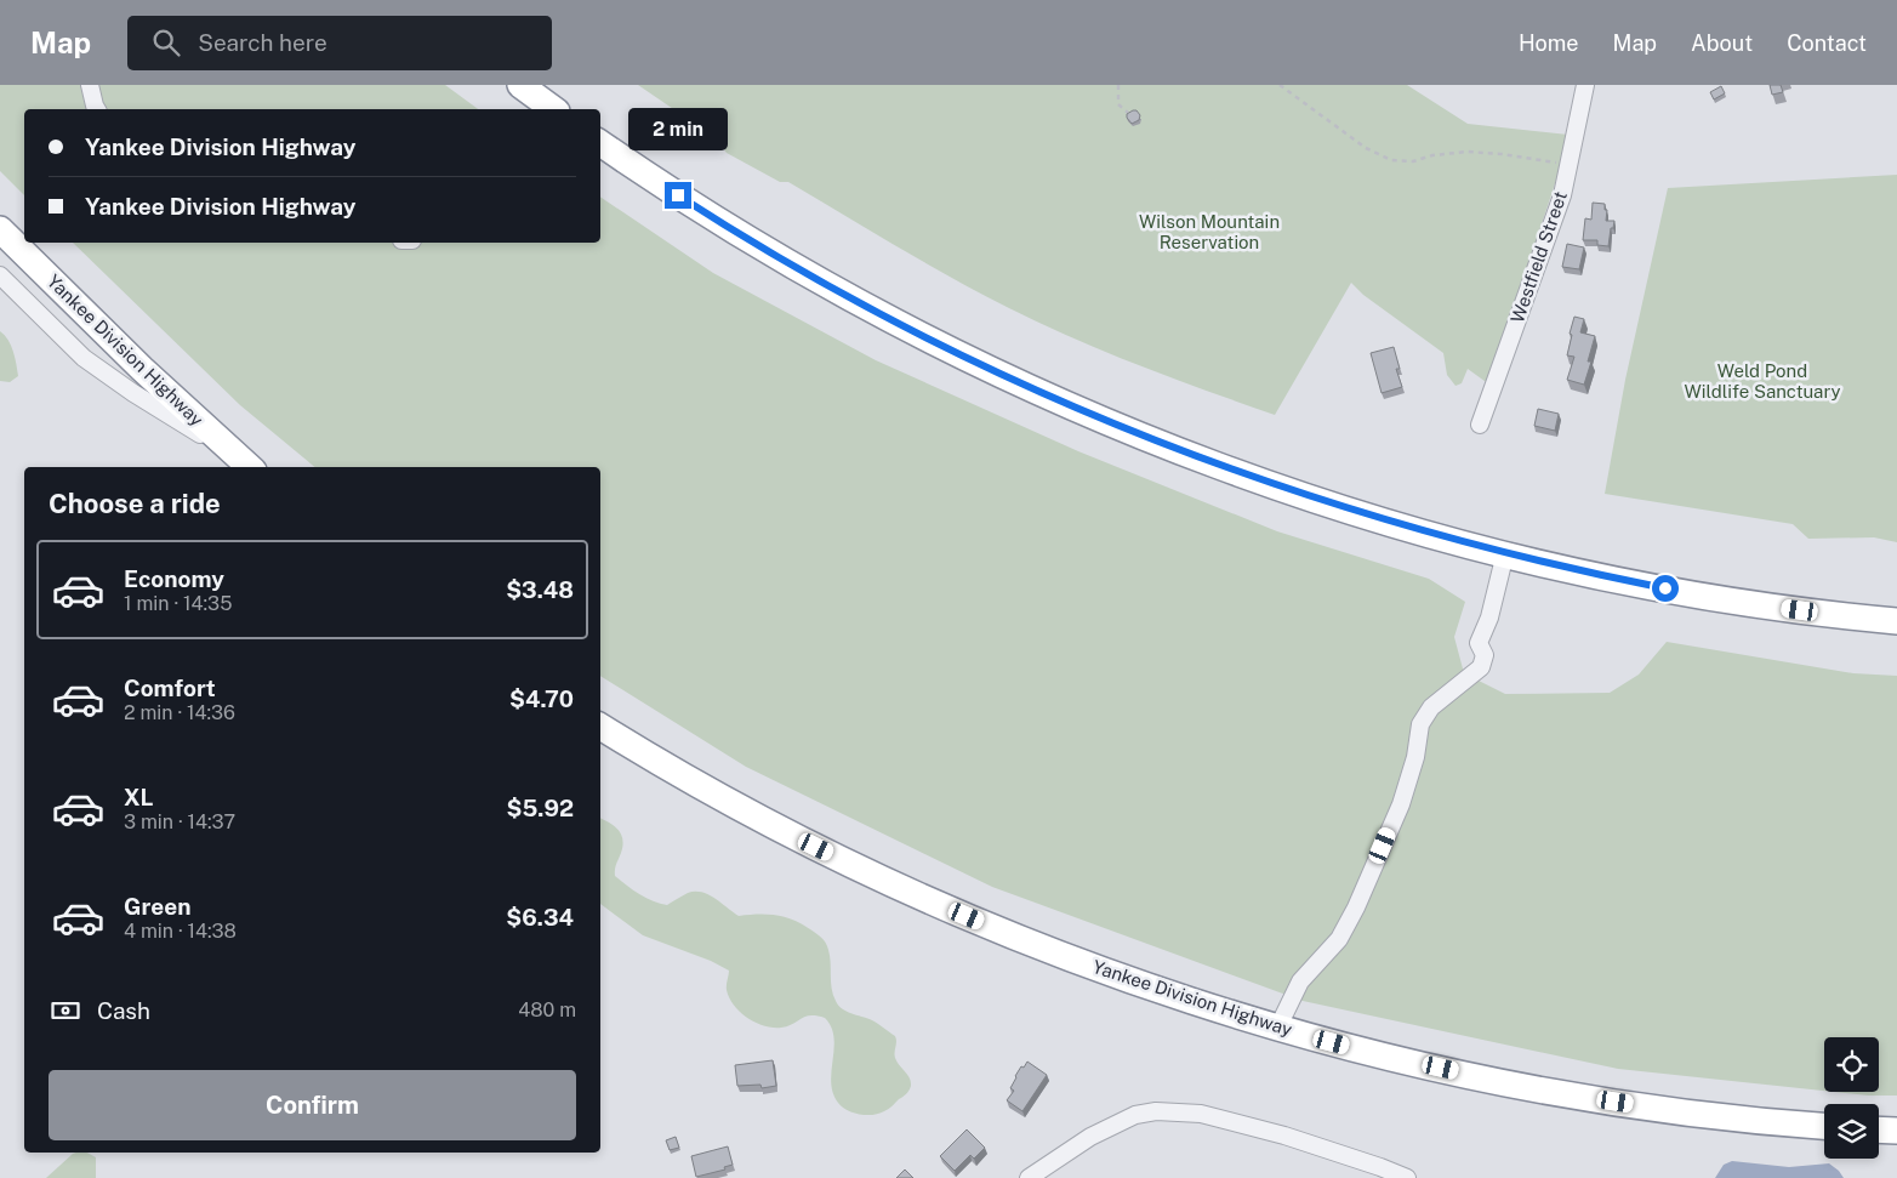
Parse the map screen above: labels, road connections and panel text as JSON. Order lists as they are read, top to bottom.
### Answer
{
  "streets": {
    "highway": ["Yankee Division Highway"],
    "street": ["Westfield Street"]
  },
  "parks": ["Wilson Mountain Reservation", "Weld Pond Wildlife Sanctuary"],
  "page": {
    "header": "Map",
    "search": "Search here",
    "nav": [
      "Home",
      "Map",
      "About",
      "Contact"
    ],
    "bubble": "2 min",
    "banner": ["Yankee Division Highway", "Yankee Division Highway"],
    "heading": "Choose a ride",
    "list": [
      {
        "name": "Economy",
        "note": "1 min · 14:35",
        "value": "$3.48"
      },
      {
        "name": "Comfort",
        "note": "2 min · 14:36",
        "value": "$4.70"
      },
      {
        "name": "XL",
        "note": "3 min · 14:37",
        "value": "$5.92"
      },
      {
        "name": "Green",
        "note": "4 min · 14:38",
        "value": "$6.34"
      }
    ],
    "pay": ["Cash", "480 m"],
    "buttons": "Confirm"
  }
}
